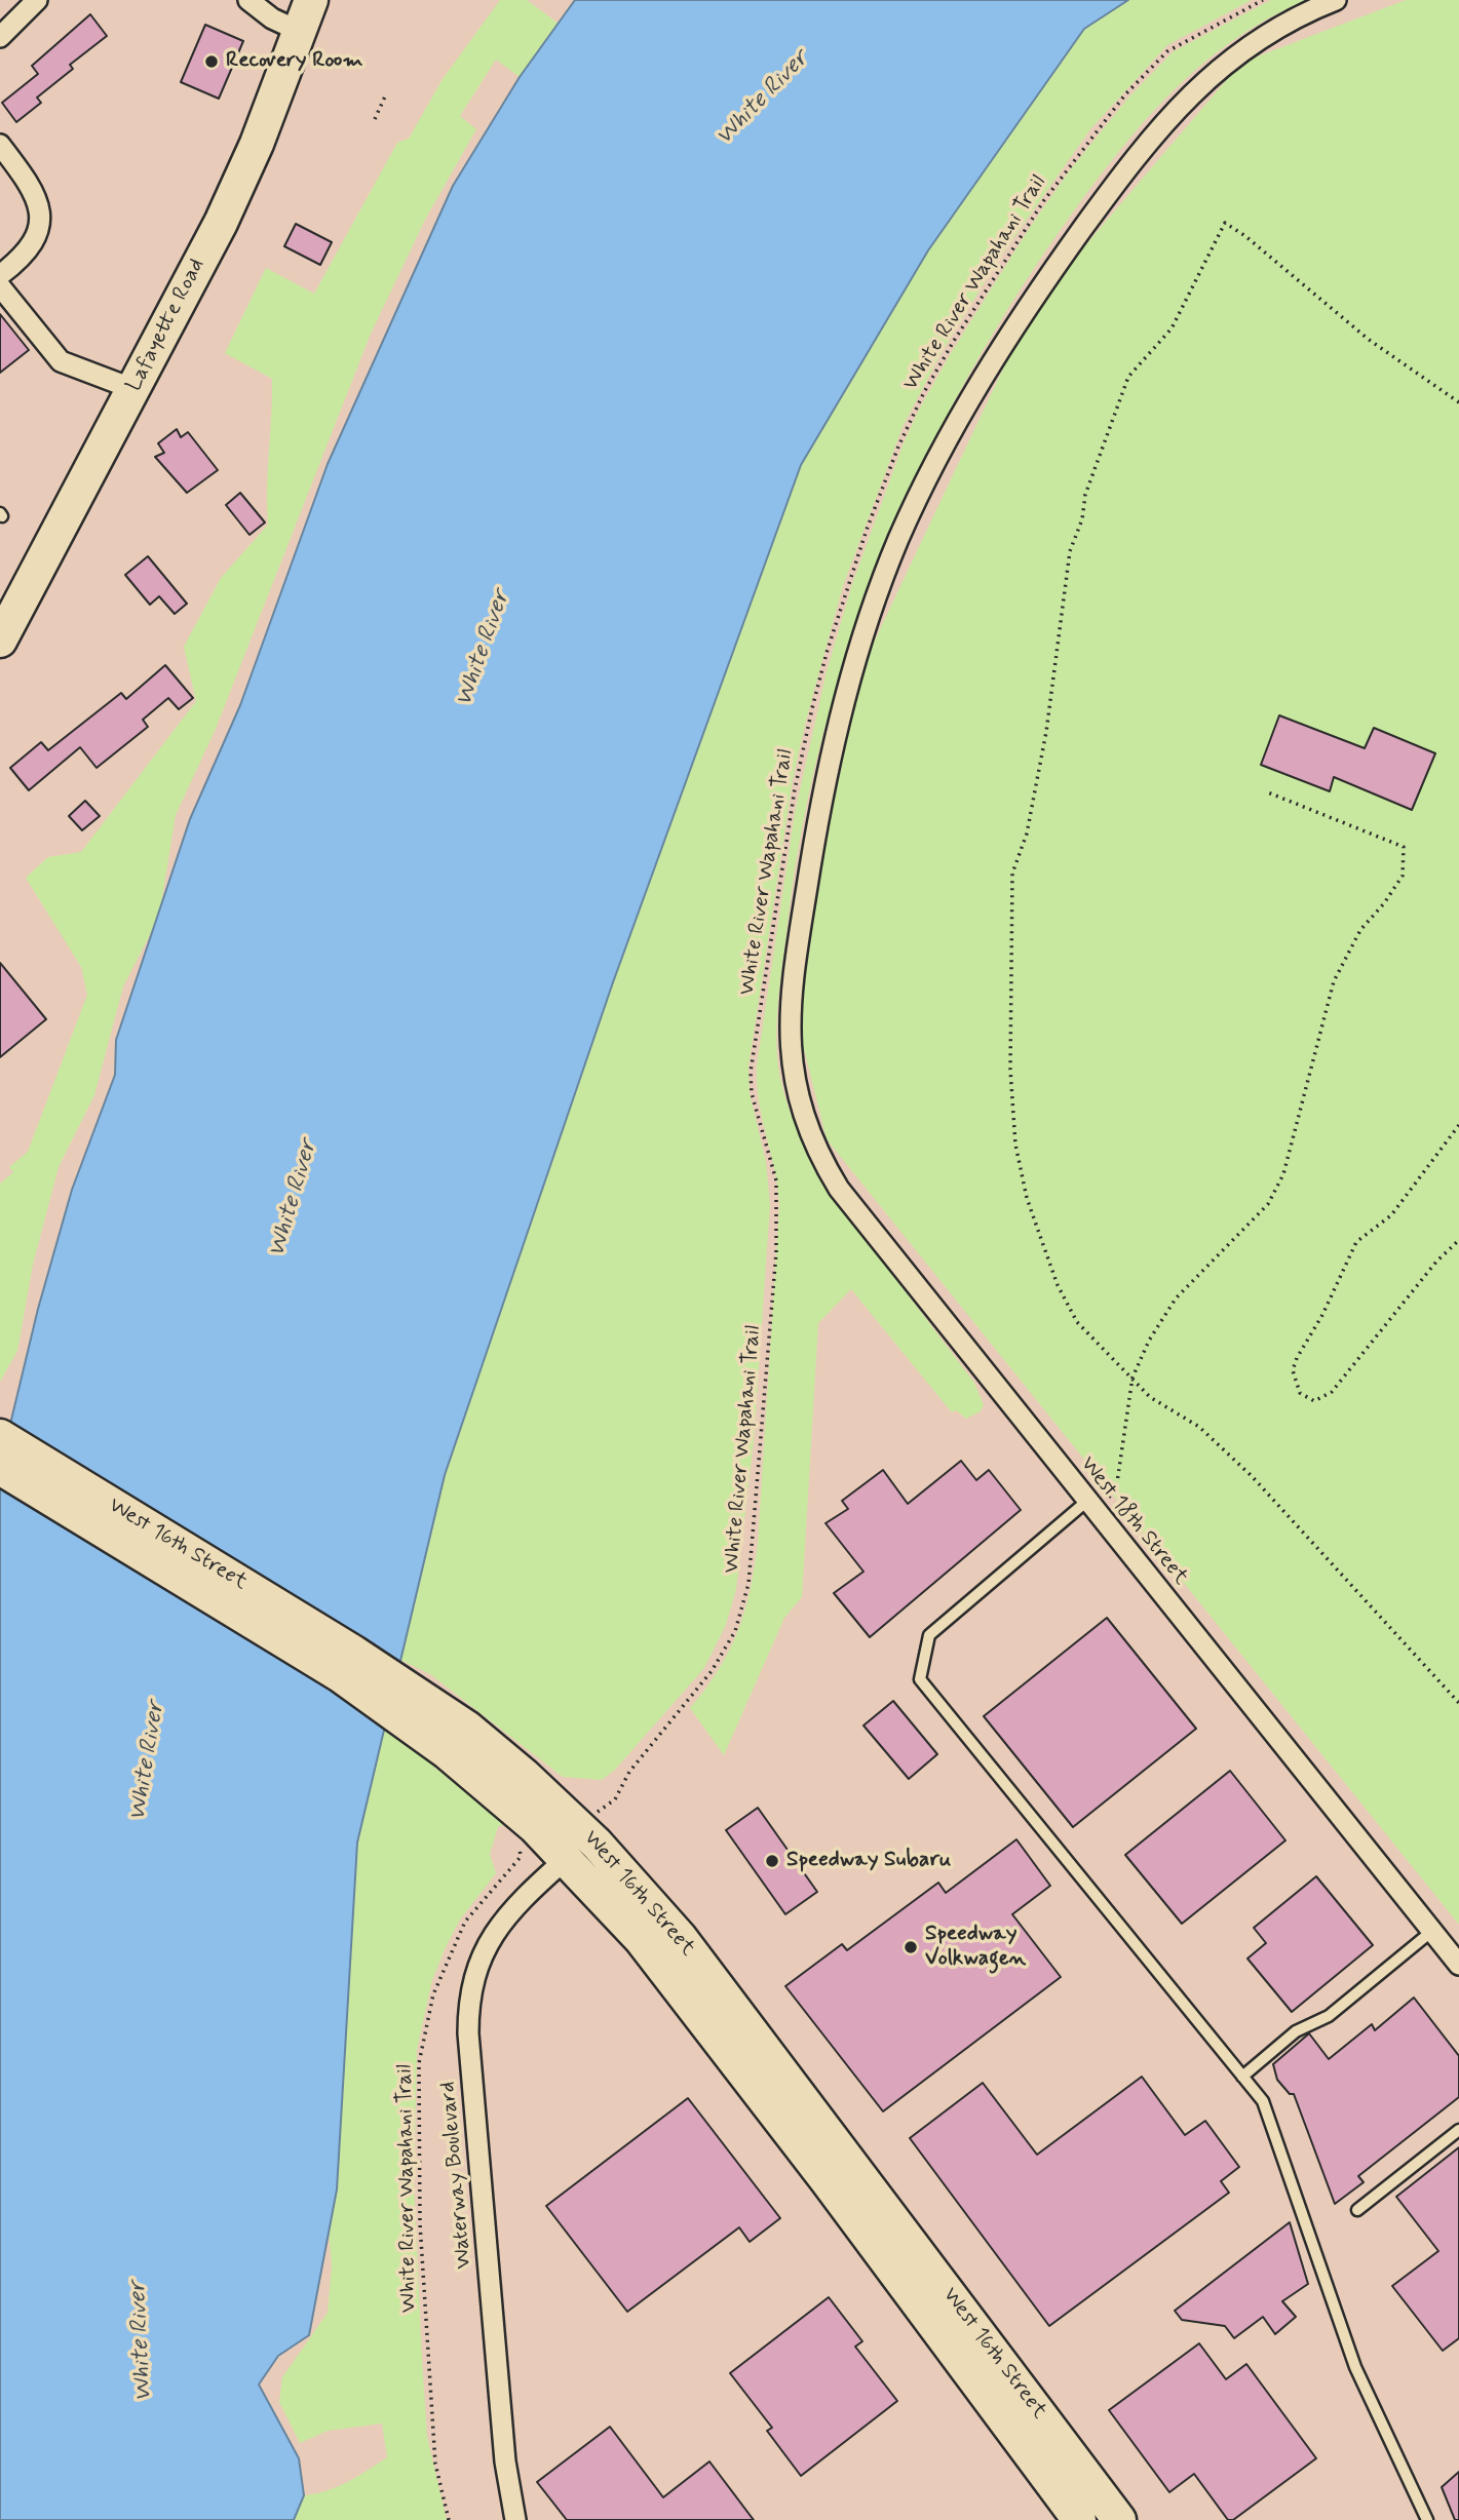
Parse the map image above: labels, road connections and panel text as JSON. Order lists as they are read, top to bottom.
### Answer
{
  "streets": {
    "main road": ["Lafayette Road", "West 16th Street"],
    "street": ["West 18th Street", "Waterway Boulevard"],
    "path": ["White River Wapahani Trail"]
  },
  "crossings": [
    ["West 16th Street", "Waterway Boulevard"]
  ],
  "water": ["White River"],
  "places": ["Recovery Room", "Speedway Subaru", "Speedway Volkwagen"]
}
